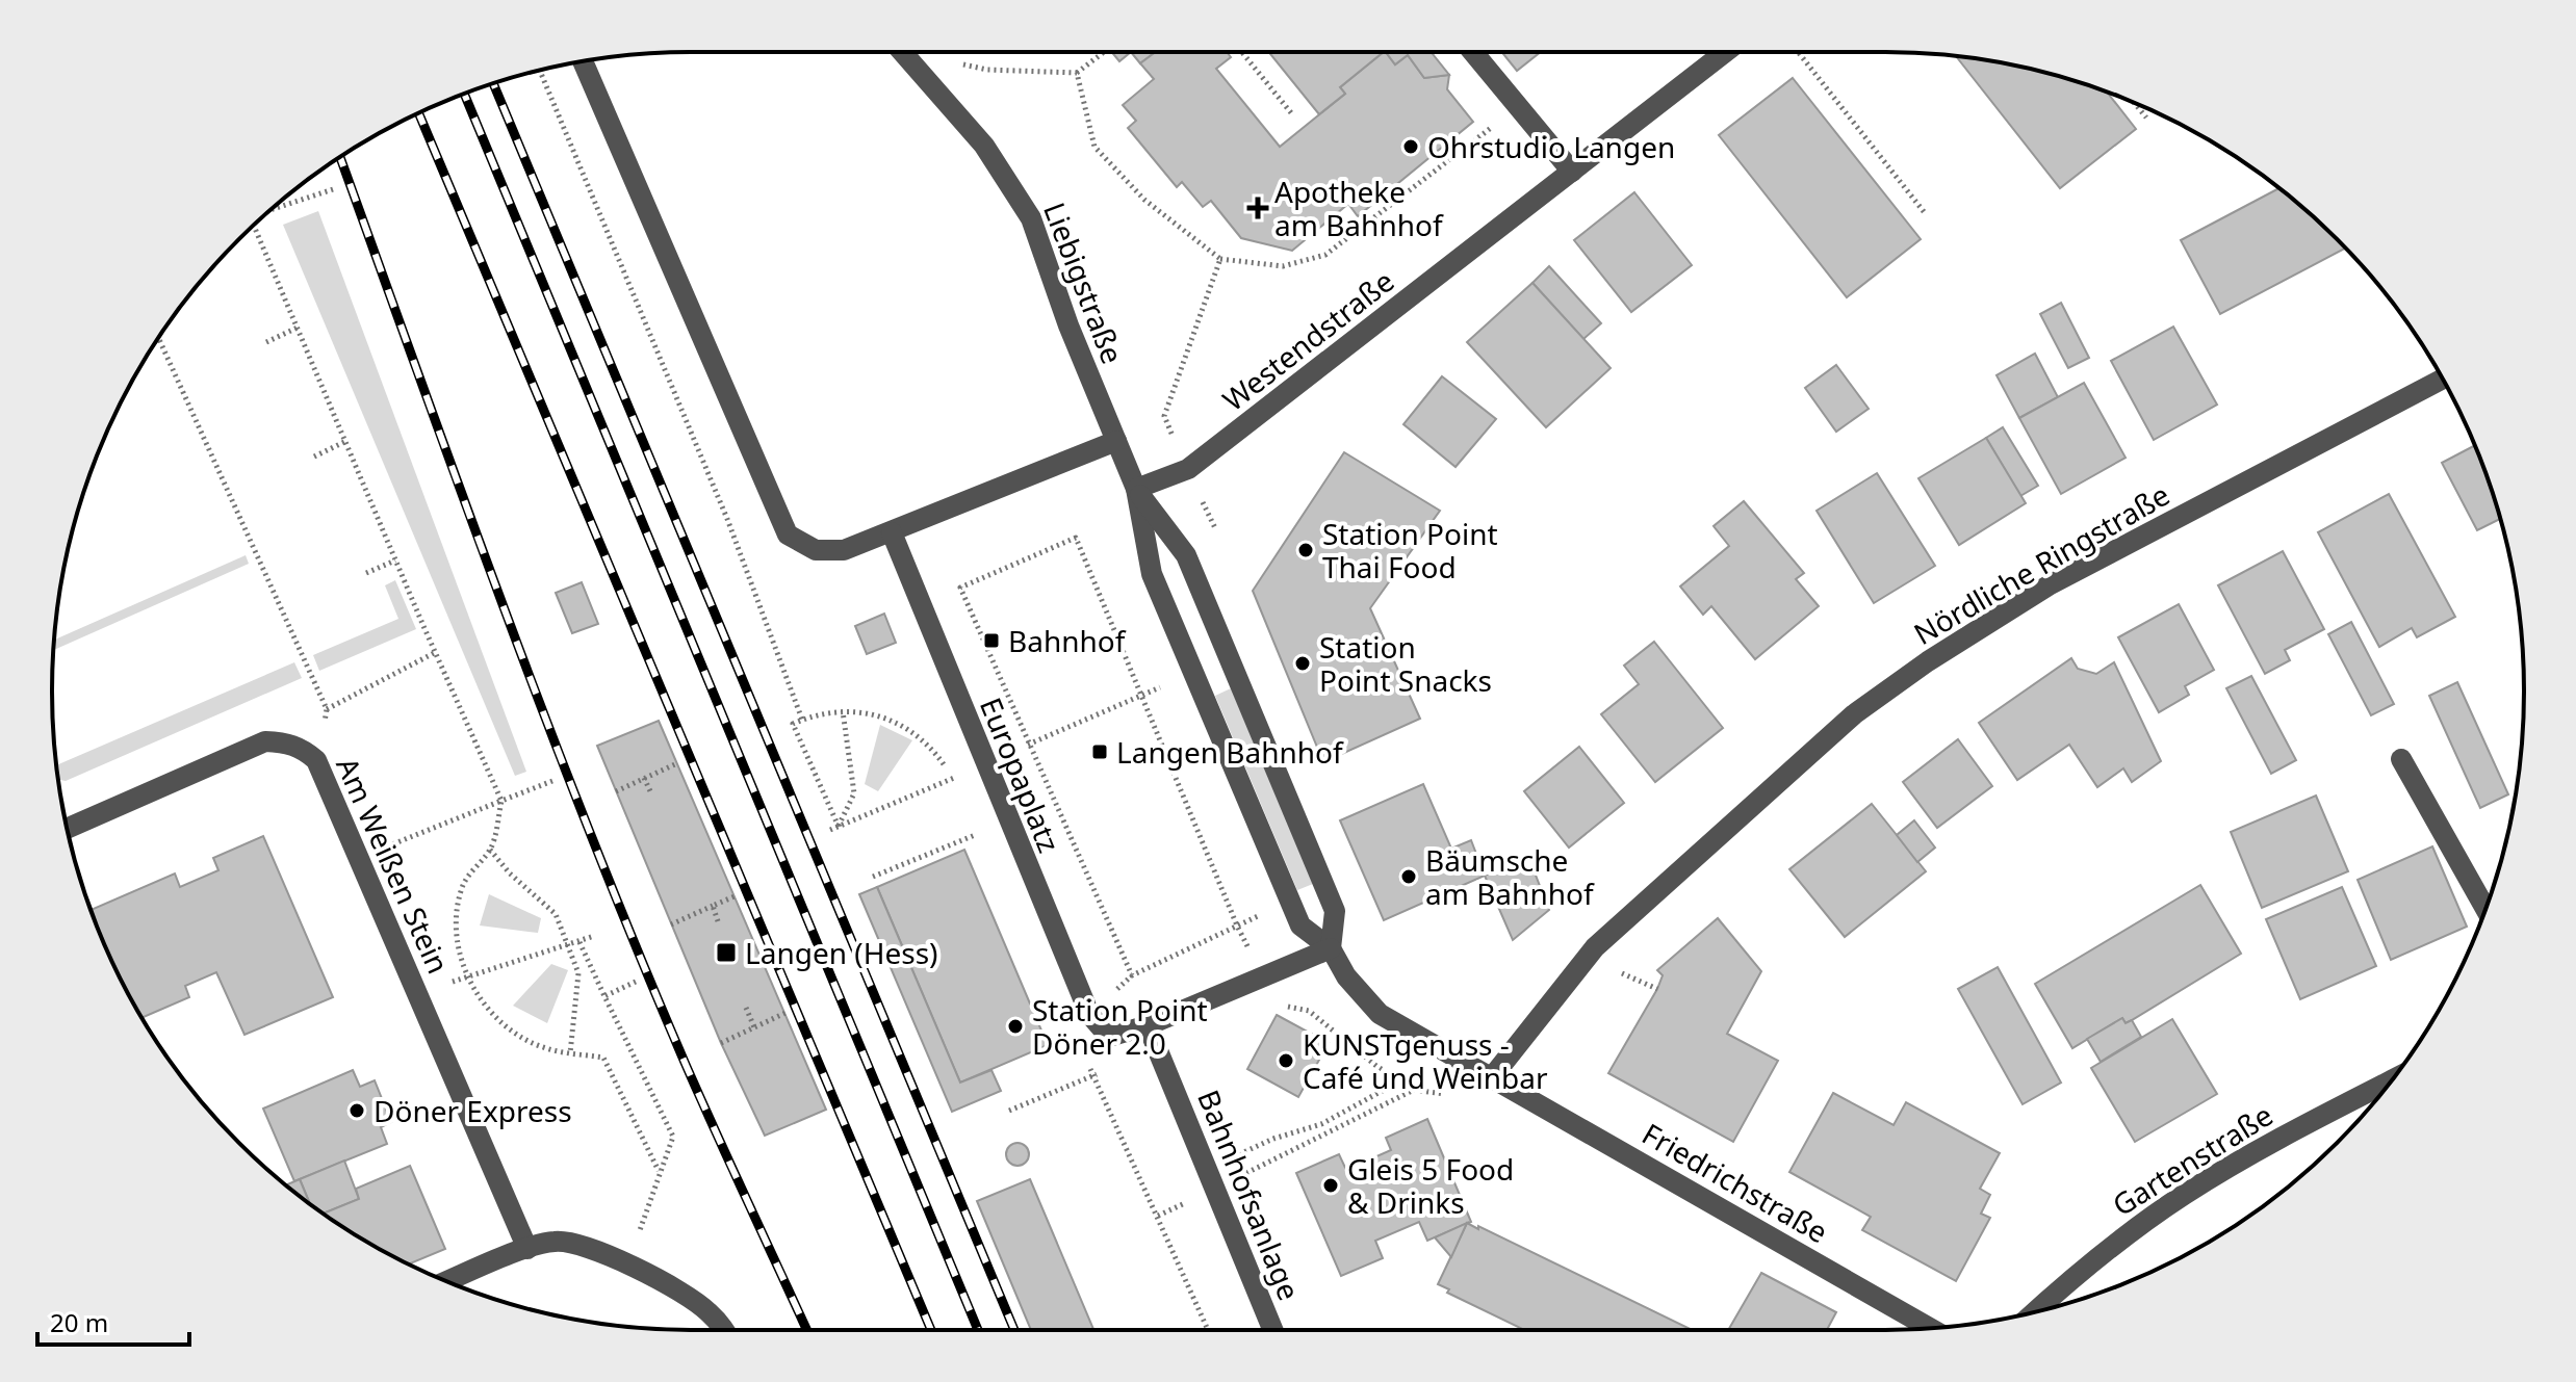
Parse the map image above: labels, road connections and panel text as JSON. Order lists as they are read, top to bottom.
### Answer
{
  "streets": {
    "street": [
      "Liebigstraße",
      "Westendstraße",
      "Nördliche Ringstraße",
      "Europaplatz",
      "Am Weißen Stein",
      "Gartenstraße",
      "Friedrichstraße",
      "Bahnhofsanlage"
    ]
  },
  "crossings": [
    ["Nördliche Ringstraße", "Friedrichstraße"],
    ["Europaplatz", "Bahnhofsanlage"]
  ],
  "places": {
    "other": [
      "Ohrstudio Langen",
      "Station Point Thai Food",
      "Station Point Snacks",
      "Bäumsche am Bahnhof",
      "Station Point Döner 2.0",
      "KUNSTgenuss - Café und Weinbar",
      "Döner Express",
      "Gleis 5 Food & Drinks"
    ],
    "health": ["Apotheke am Bahnhof"],
    "transit": ["Bahnhof", "Langen Bahnhof", "Langen (Hess)"]
  },
  "scale_bar": "20 m"
}
